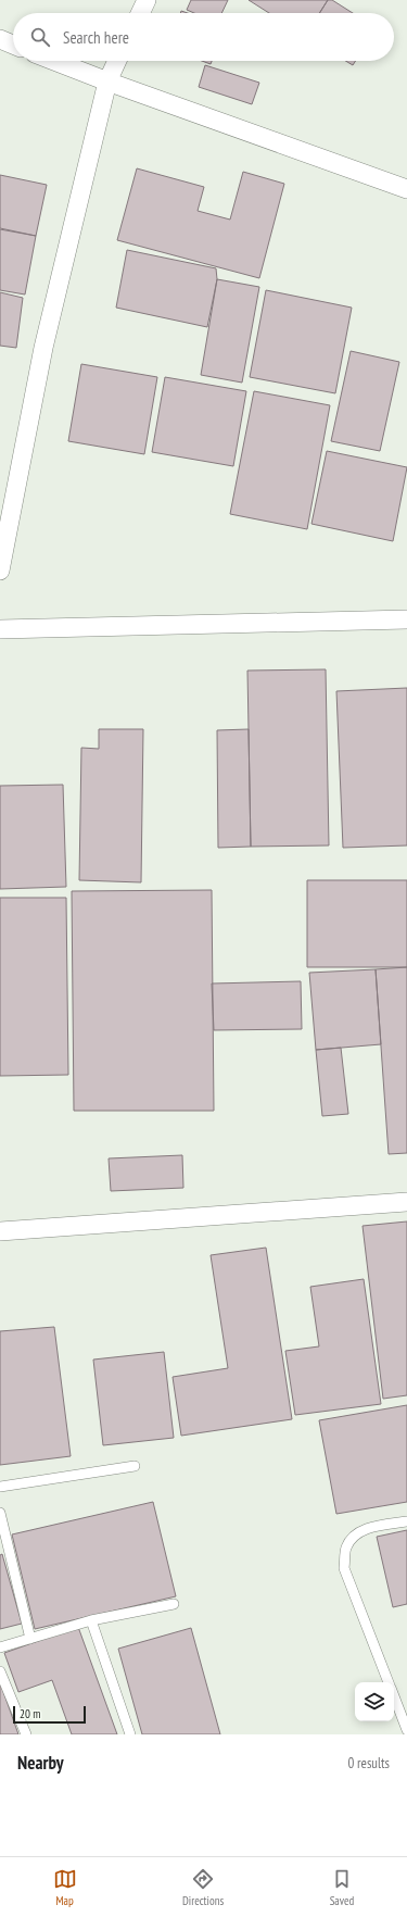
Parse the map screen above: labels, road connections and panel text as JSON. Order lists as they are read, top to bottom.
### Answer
{
  "scale_bar": "20 m",
  "page": {
    "search": "Search here",
    "scale": "20 m",
    "heading": ["Nearby", "0 results"],
    "nav": ["Map", "Directions", "Saved"]
  }
}
